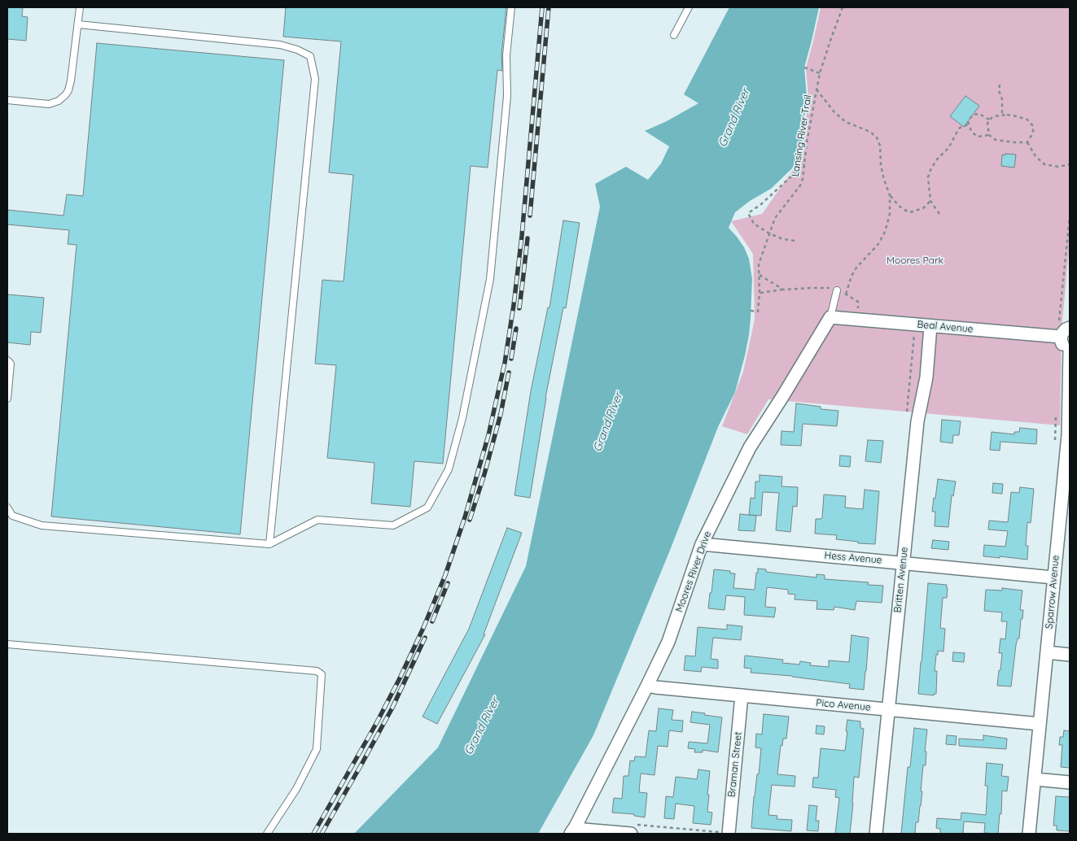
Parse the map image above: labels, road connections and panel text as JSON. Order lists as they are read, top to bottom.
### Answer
{
  "streets": {
    "street": [
      "Beal Avenue",
      "Hess Avenue",
      "Moores River Drive",
      "Britten Avenue",
      "Sparrow Avenue",
      "Pico Avenue",
      "Braman Street"
    ],
    "path": ["Lansing River Trail"]
  },
  "crossings": [
    ["Beal Avenue", "Moores River Drive"],
    ["Beal Avenue", "Britten Avenue"],
    ["Hess Avenue", "Moores River Drive"],
    ["Hess Avenue", "Britten Avenue"],
    ["Hess Avenue", "Sparrow Avenue"],
    ["Moores River Drive", "Pico Avenue"],
    ["Britten Avenue", "Pico Avenue"],
    ["Sparrow Avenue", "Pico Avenue"],
    ["Pico Avenue", "Braman Street"]
  ],
  "water": ["Grand River"],
  "parks": ["Moores Park"]
}
